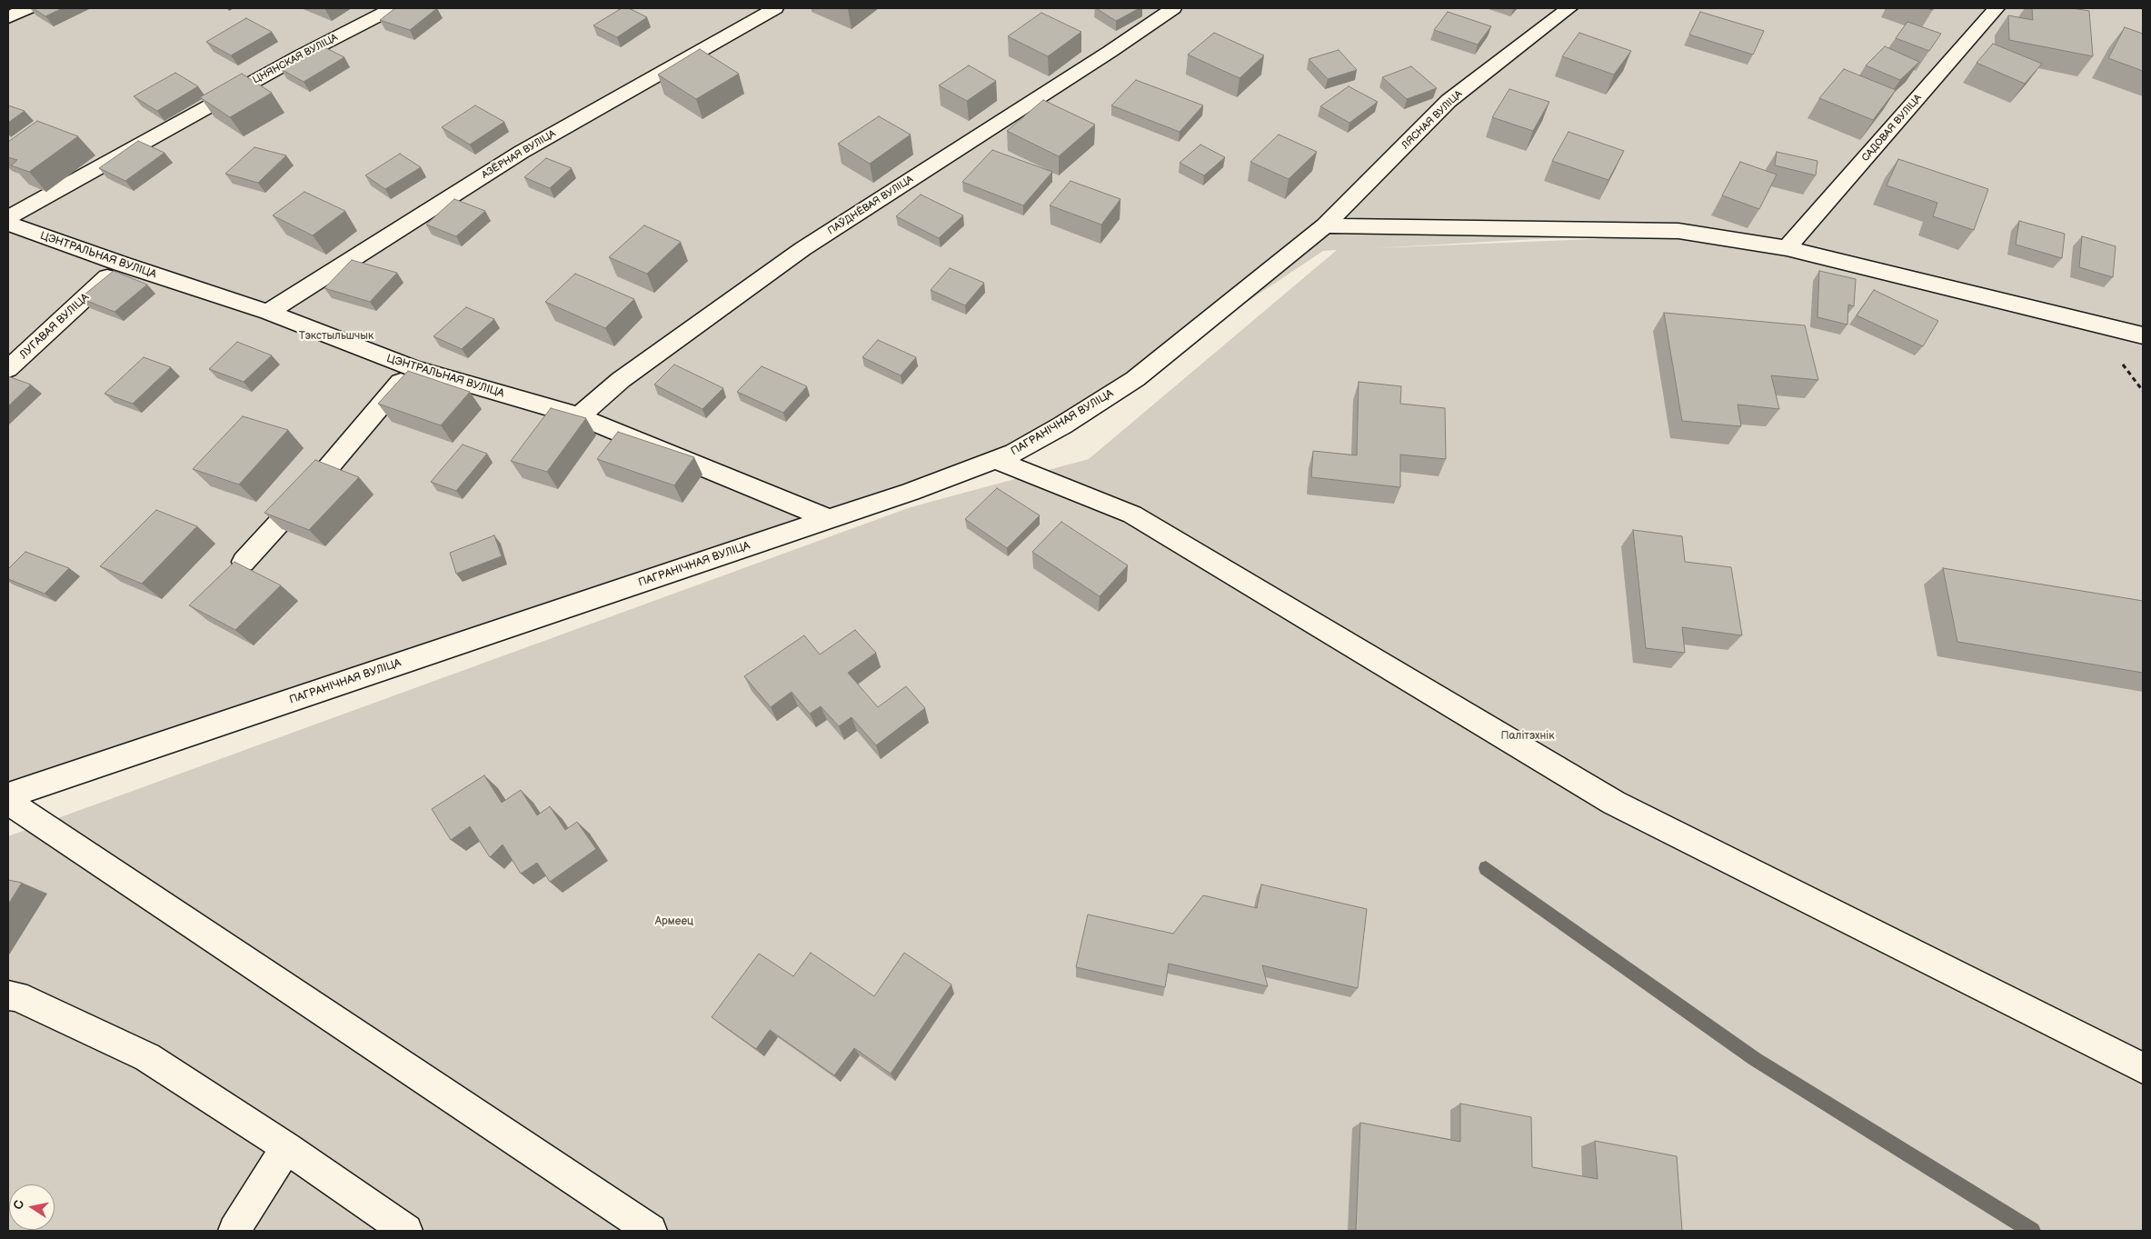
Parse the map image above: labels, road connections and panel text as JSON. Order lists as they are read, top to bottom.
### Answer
{
  "streets": {
    "street": [
      "ЦНЯНСКАЯ ВУЛІЦА",
      "ЛЯСНАЯ ВУЛІЦА",
      "САДОВАЯ ВУЛІЦА",
      "АЗЁРНАЯ ВУЛІЦА",
      "ПАЎДНЁВАЯ ВУЛІЦА",
      "ЦЭНТРАЛЬНАЯ ВУЛІЦА",
      "ЛУГАВАЯ ВУЛІЦА",
      "ПАГРАНІЧНАЯ ВУЛІЦА"
    ]
  },
  "crossings": [
    ["ЛЯСНАЯ ВУЛІЦА", "ПАГРАНІЧНАЯ ВУЛІЦА"],
    ["АЗЁРНАЯ ВУЛІЦА", "ЦЭНТРАЛЬНАЯ ВУЛІЦА"],
    ["ПАЎДНЁВАЯ ВУЛІЦА", "ЦЭНТРАЛЬНАЯ ВУЛІЦА"],
    ["ЦЭНТРАЛЬНАЯ ВУЛІЦА", "ЛУГАВАЯ ВУЛІЦА"],
    ["ЦЭНТРАЛЬНАЯ ВУЛІЦА", "ПАГРАНІЧНАЯ ВУЛІЦА"]
  ],
  "parks": ["Тэкстыльшчык", "Палітэхнік", "Армеец"],
  "north": "left"
}
